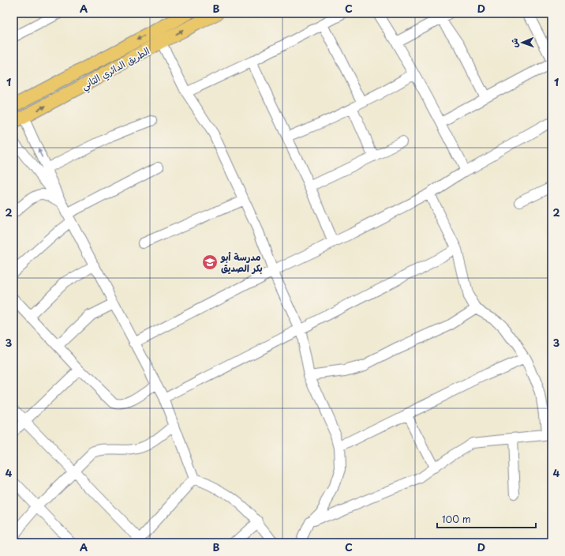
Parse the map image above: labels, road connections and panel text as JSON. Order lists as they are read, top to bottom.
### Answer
{
  "streets": {
    "main road": ["الطريق الدائري الثاني"]
  },
  "places": {
    "school or university": ["مدرسة أبو بكر الصديق"]
  },
  "scale_bar": "100 m",
  "north": "left",
  "grid": {
    "columns": [
      "A",
      "B",
      "C",
      "D"
    ],
    "rows": [
      "1",
      "2",
      "3",
      "4"
    ]
  }
}
